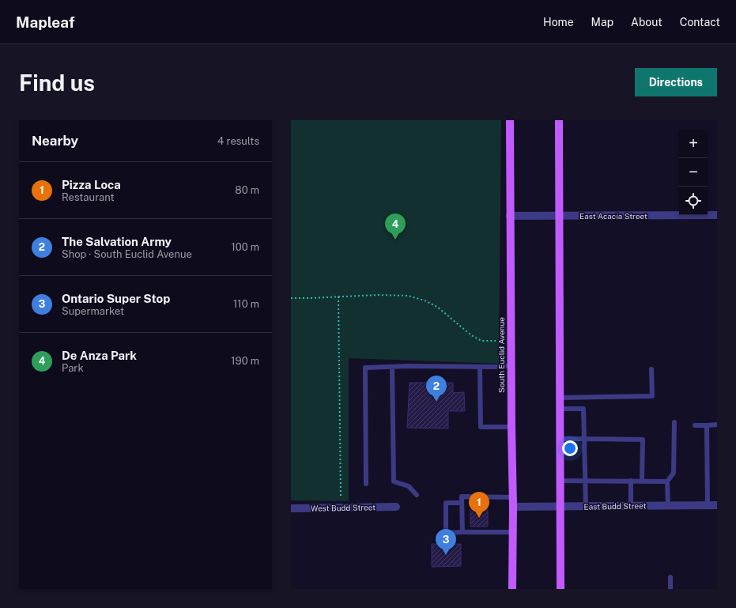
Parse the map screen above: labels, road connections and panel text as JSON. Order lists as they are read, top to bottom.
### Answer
{
  "streets": {
    "main road": ["South Euclid Avenue"],
    "street": ["East Acacia Street", "East Budd Street", "West Budd Street"]
  },
  "crossings": [
    ["East Acacia Street", "South Euclid Avenue"],
    ["South Euclid Avenue", "East Budd Street"]
  ],
  "page": {
    "header": "Mapleaf",
    "nav": [
      "Home",
      "Map",
      "About",
      "Contact"
    ],
    "buttons": "Directions",
    "title": "Find us",
    "heading": ["Nearby", "4 results"],
    "map_buttons": ["+", "−"],
    "list": [
      {
        "mark": "1",
        "name": "Pizza Loca",
        "note": "Restaurant",
        "value": "80 m"
      },
      {
        "mark": "2",
        "name": "The Salvation Army",
        "note": "Shop · South Euclid Avenue",
        "value": "100 m"
      },
      {
        "mark": "3",
        "name": "Ontario Super Stop",
        "note": "Supermarket",
        "value": "110 m"
      },
      {
        "mark": "4",
        "name": "De Anza Park",
        "note": "Park",
        "value": "190 m"
      }
    ],
    "pins": [
      "4",
      "2",
      "1",
      "3"
    ]
  }
}
